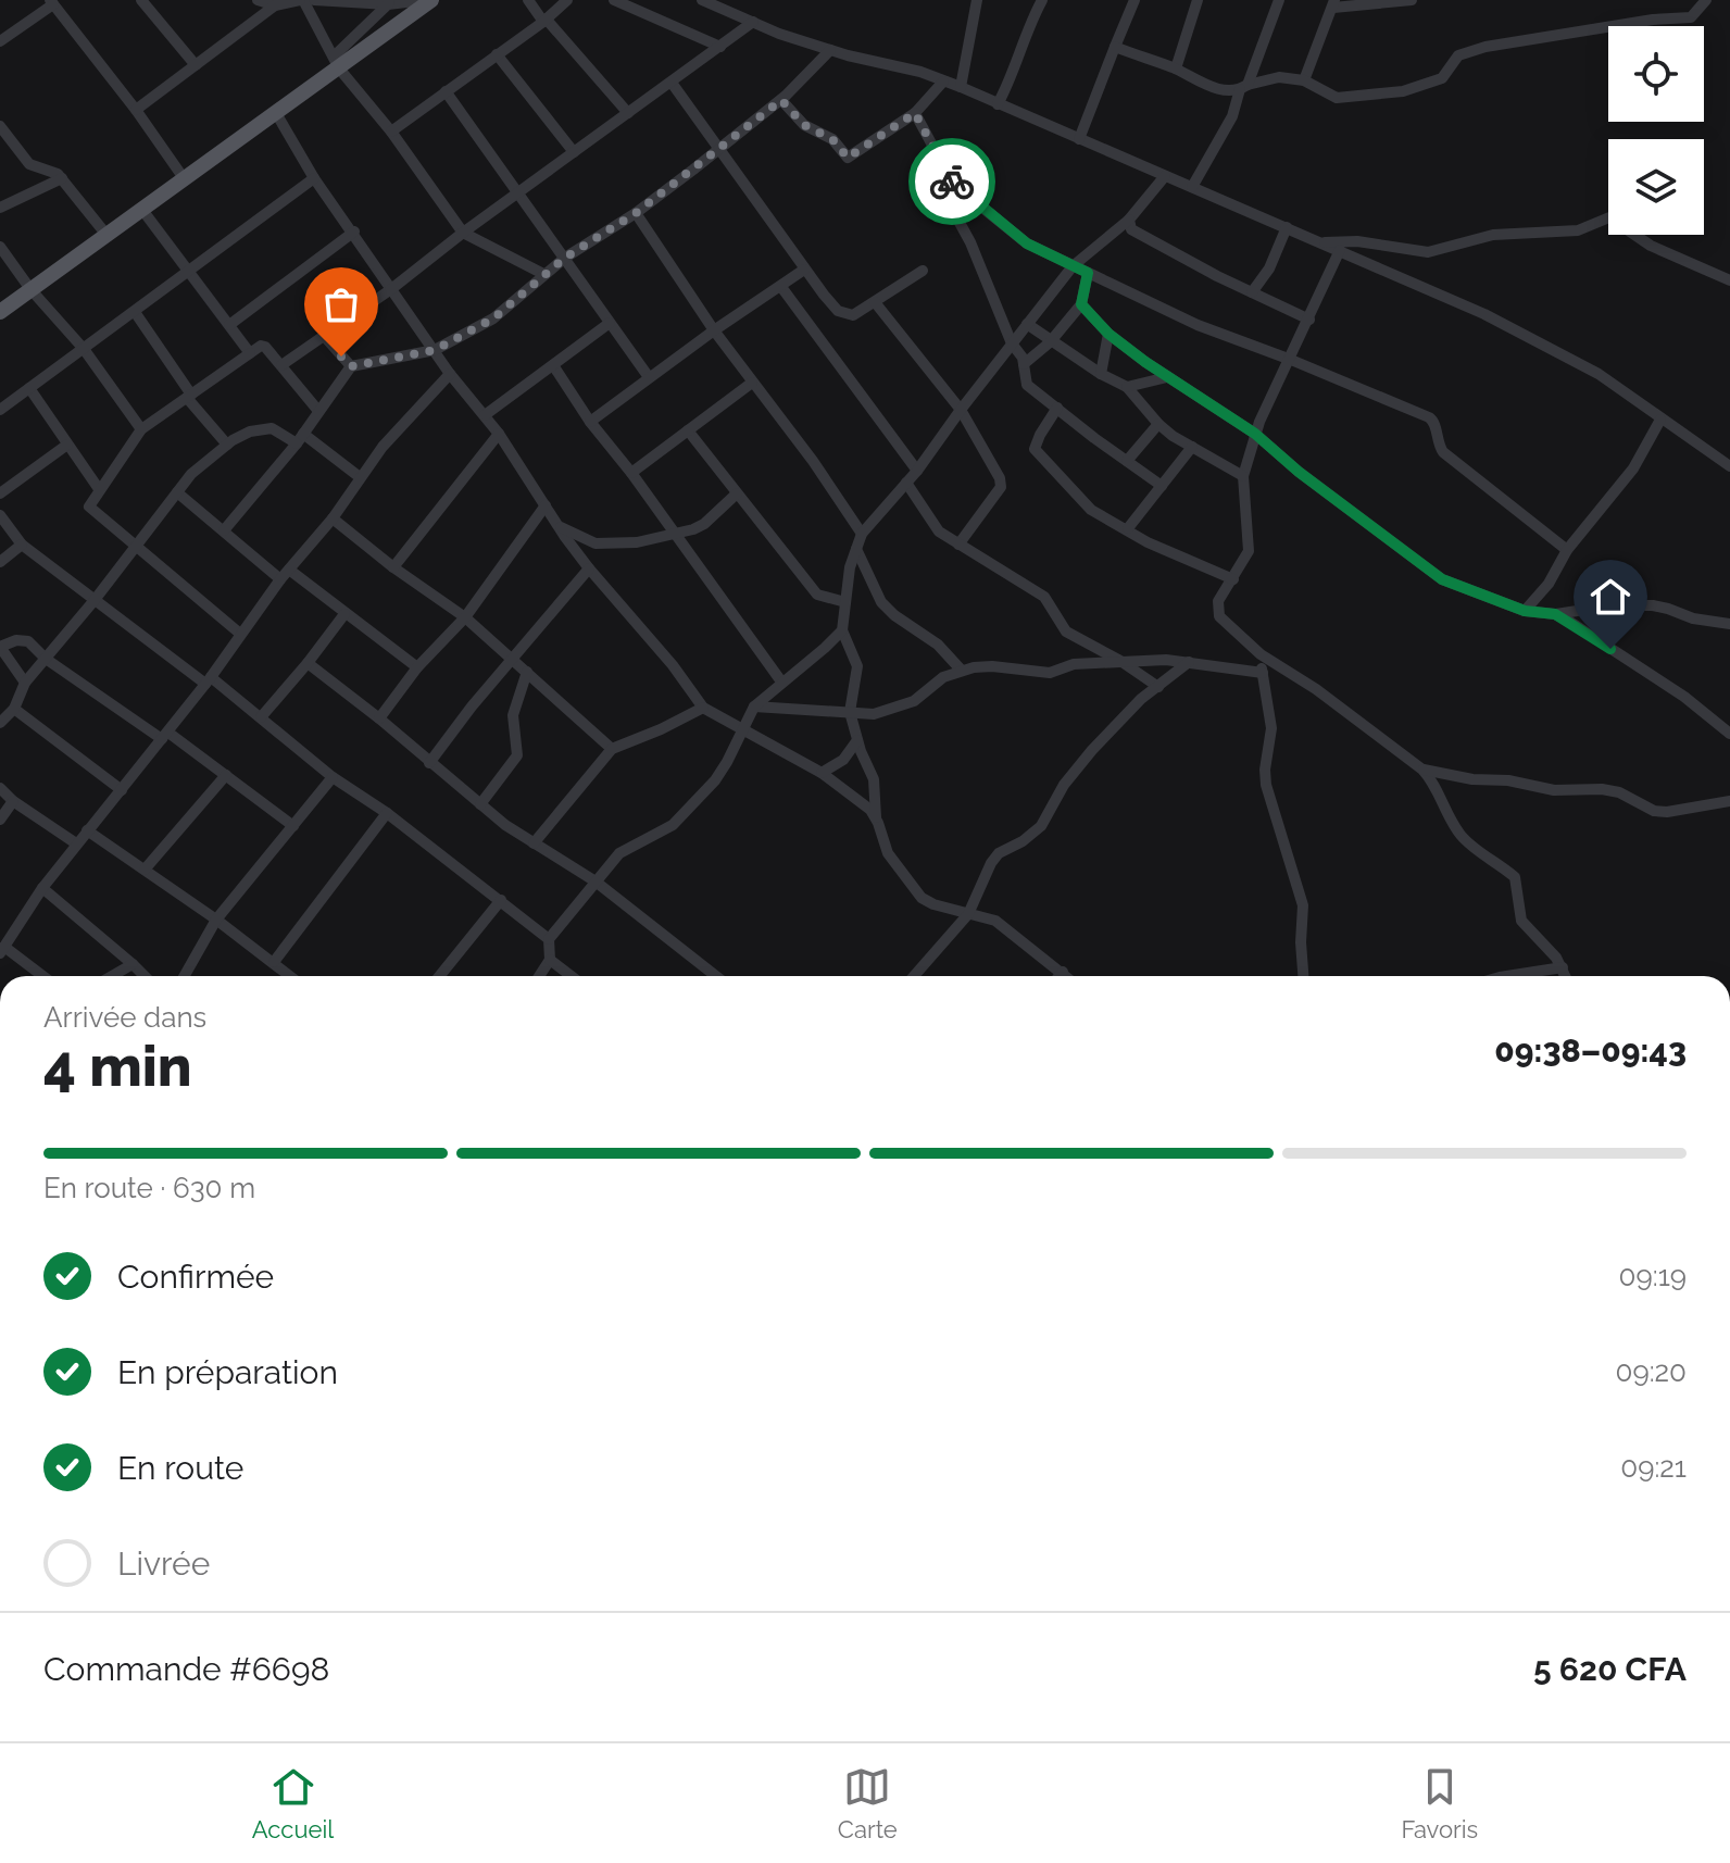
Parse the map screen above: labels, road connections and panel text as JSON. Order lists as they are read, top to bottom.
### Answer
{
  "page": {
    "heading": ["4 min", "Arrivée dans", "09:38–09:43"],
    "panel": ["Commande #6698", "5 620 CFA"],
    "bar": "En route · 630 m",
    "list": [
      ["Confirmée", "09:19"],
      ["En préparation", "09:20"],
      ["En route", "09:21"],
      "Livrée"
    ],
    "tabs": ["Accueil", "Carte", "Favoris"]
  }
}
